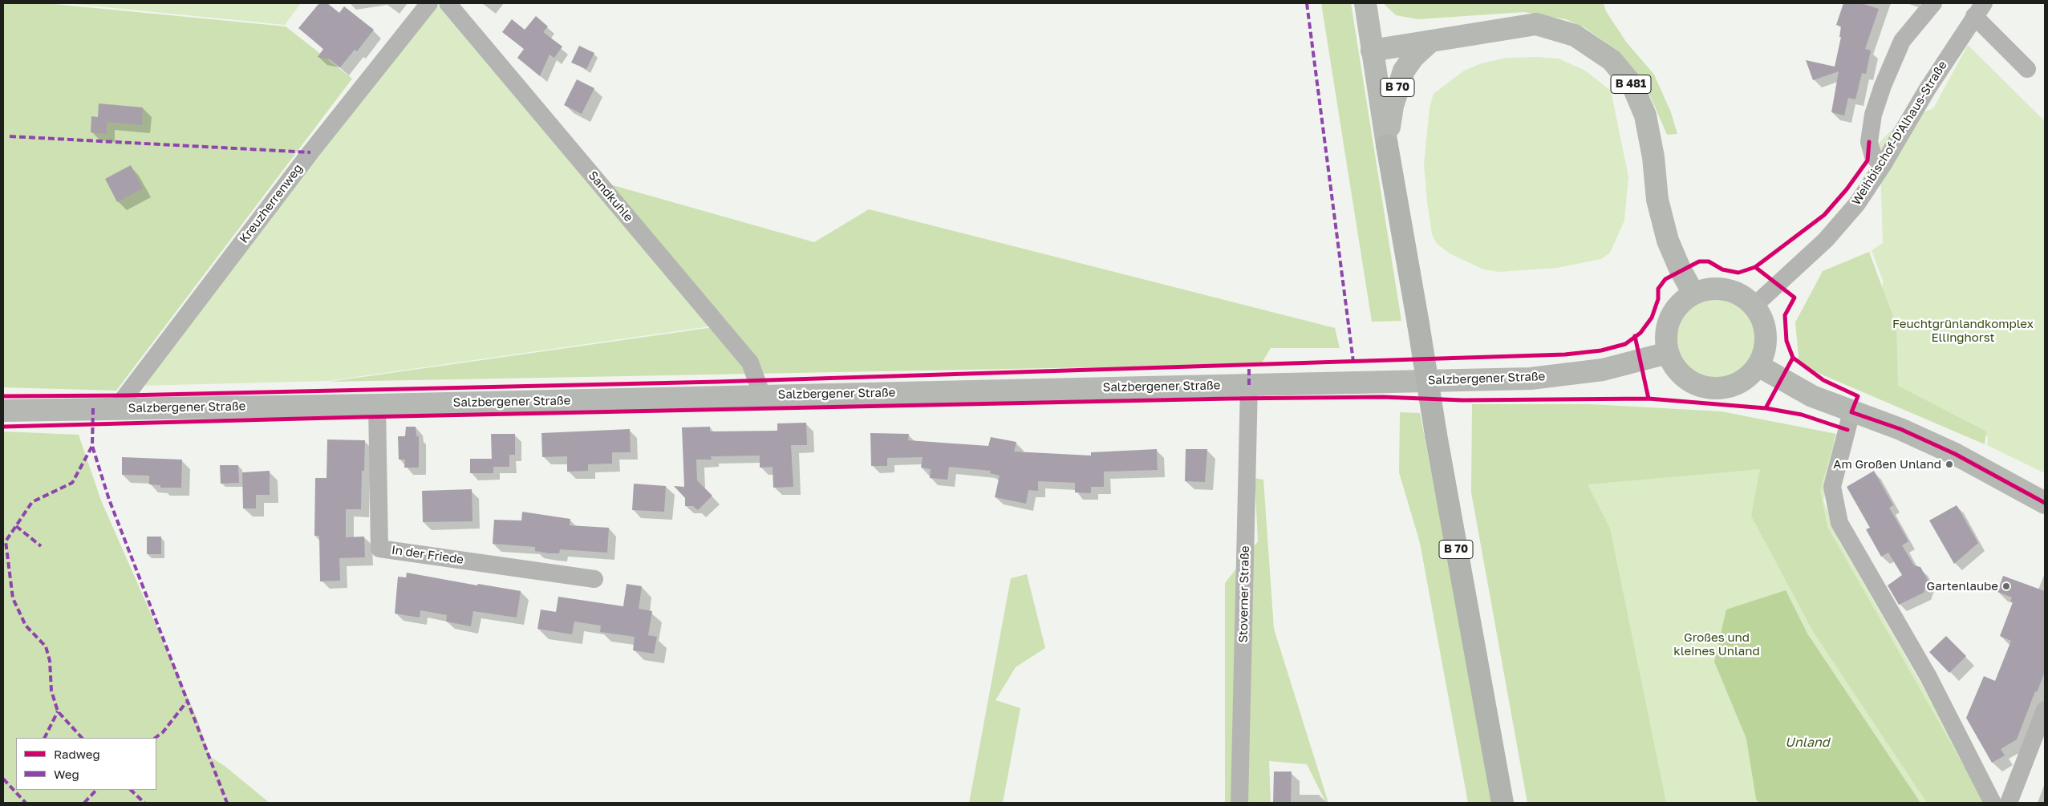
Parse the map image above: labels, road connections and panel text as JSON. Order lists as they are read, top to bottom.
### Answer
{
  "streets": {
    "highway": ["B 70"],
    "main road": ["B 481", "Salzbergener Straße"],
    "street": [
      "Weihbischof-D'Alhaus-Straße",
      "Sandkuhle",
      "Kreuzherrenweg",
      "In der Friede",
      "Stoverner Straße"
    ]
  },
  "crossings": [
    ["B 481", "B 70"],
    ["B 481", "Weihbischof-D'Alhaus-Straße"],
    ["B 481", "Salzbergener Straße"],
    ["Weihbischof-D'Alhaus-Straße", "Salzbergener Straße"],
    ["Sandkuhle", "Salzbergener Straße"],
    ["Kreuzherrenweg", "Salzbergener Straße"],
    ["Salzbergener Straße", "In der Friede"],
    ["Salzbergener Straße", "Stoverner Straße"]
  ],
  "water": ["Unland"],
  "parks": ["Feuchtgrünlandkomplex Ellinghorst", "Großes und kleines Unland"],
  "places": ["Am Großen Unland", "Gartenlaube"],
  "legend": ["Radweg", "Weg"]
}
